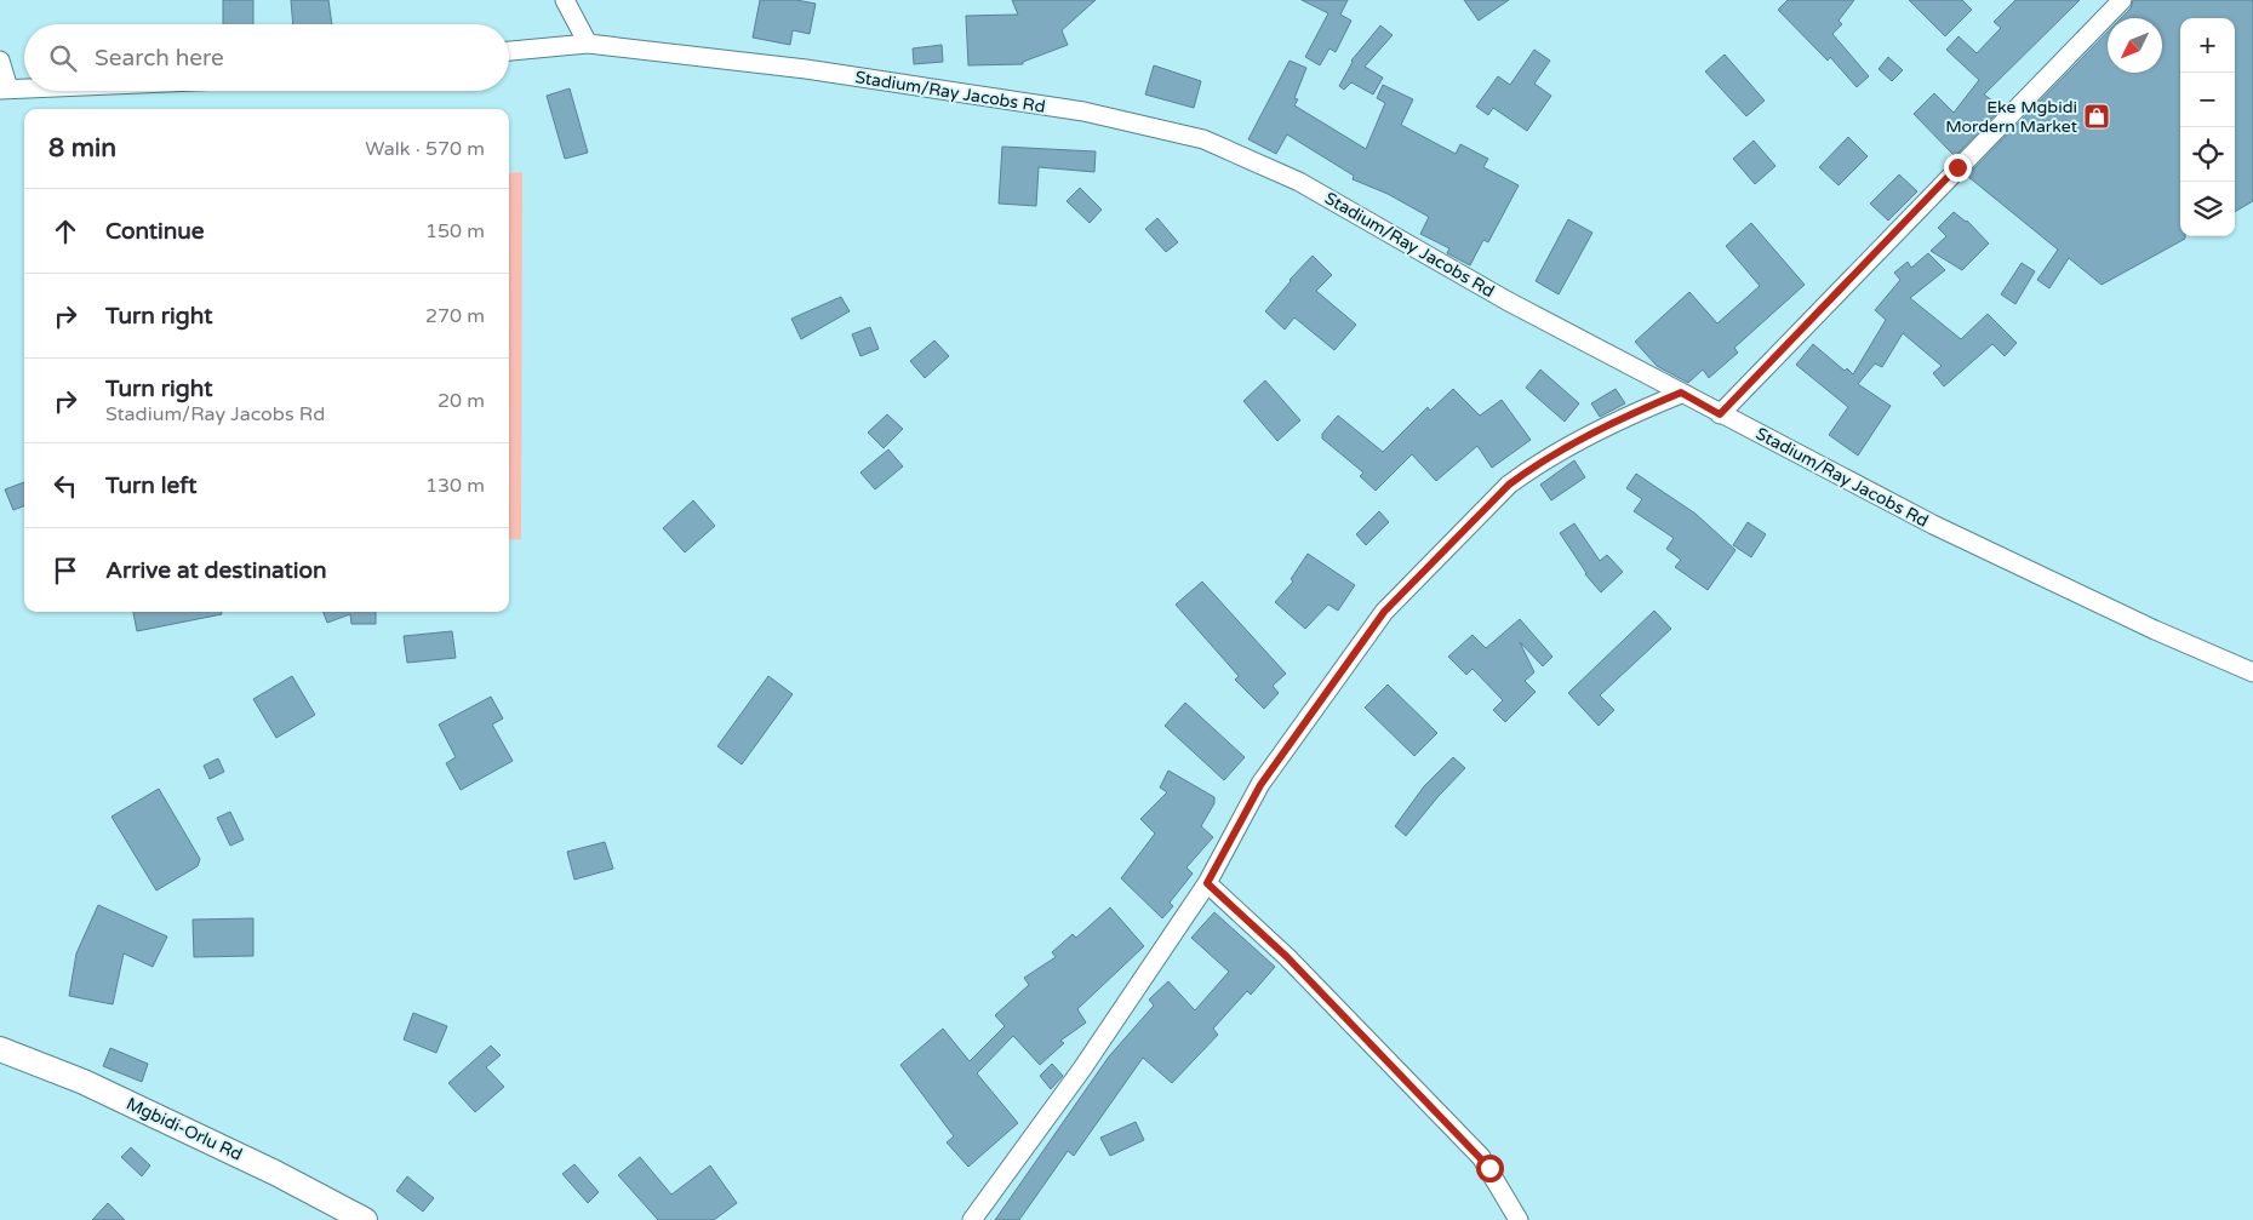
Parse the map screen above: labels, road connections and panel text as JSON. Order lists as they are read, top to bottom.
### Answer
{
  "streets": {
    "main road": ["Mgbidi-Orlu Rd"],
    "street": ["Stadium/Ray Jacobs Rd"]
  },
  "places": {
    "shop": ["Eke Mgbidi Mordern Market"]
  },
  "north": "bottom left",
  "page": {
    "map_buttons": ["+", "−"],
    "search": "Search here",
    "heading": ["8 min", "Walk · 570 m"],
    "list": [
      ["Continue", "150 m"],
      ["Turn right", "270 m"],
      ["Turn right", "Stadium/Ray Jacobs Rd", "20 m"],
      ["Turn left", "130 m"],
      "Arrive at destination"
    ]
  }
}
